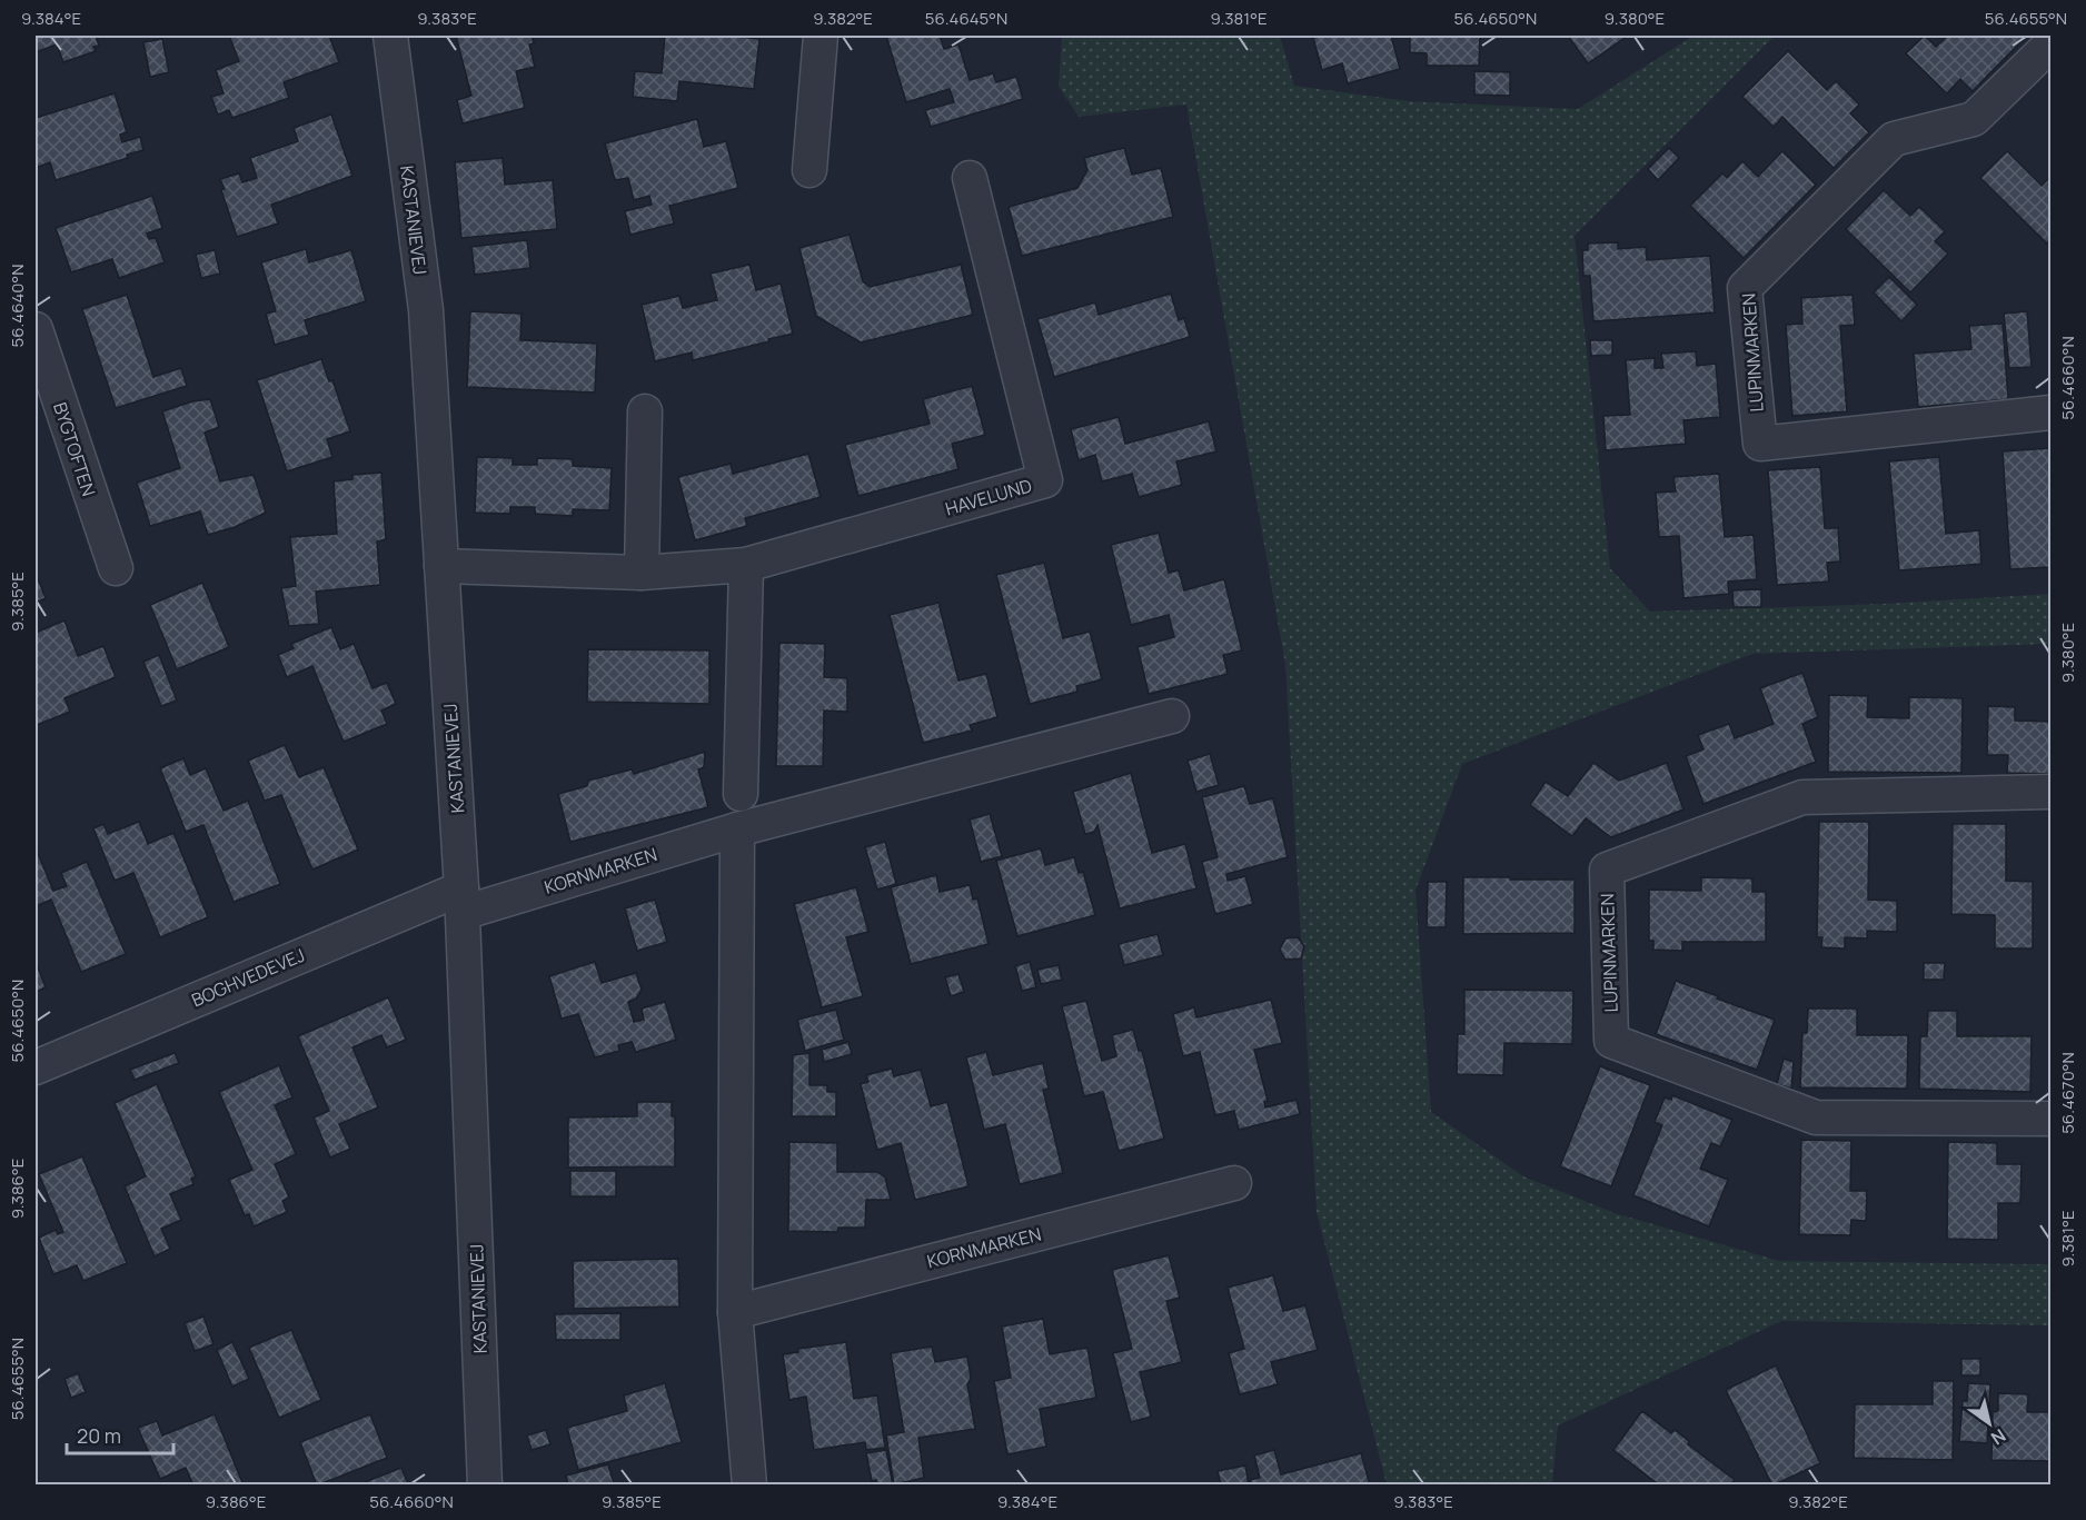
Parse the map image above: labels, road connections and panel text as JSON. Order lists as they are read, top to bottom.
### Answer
{
  "streets": {
    "street": [
      "KASTANIEVEJ",
      "LUPINMARKEN",
      "BYGTOFTEN",
      "HAVELUND",
      "KORNMARKEN",
      "BOGHVEDEVEJ"
    ]
  },
  "crossings": [
    ["KASTANIEVEJ", "HAVELUND"],
    ["KASTANIEVEJ", "KORNMARKEN"],
    ["KASTANIEVEJ", "BOGHVEDEVEJ"],
    ["KORNMARKEN", "BOGHVEDEVEJ"]
  ],
  "scale_bar": "20 m",
  "north": "bottom right",
  "coordinates": [
    "9.384°E",
    "9.383°E",
    "9.382°E",
    "56.4645°N",
    "9.381°E",
    "56.4650°N",
    "9.380°E",
    "56.4655°N",
    "56.4640°N",
    "56.4660°N",
    "9.385°E",
    "56.4670°N",
    "9.386°E"
  ]
}
